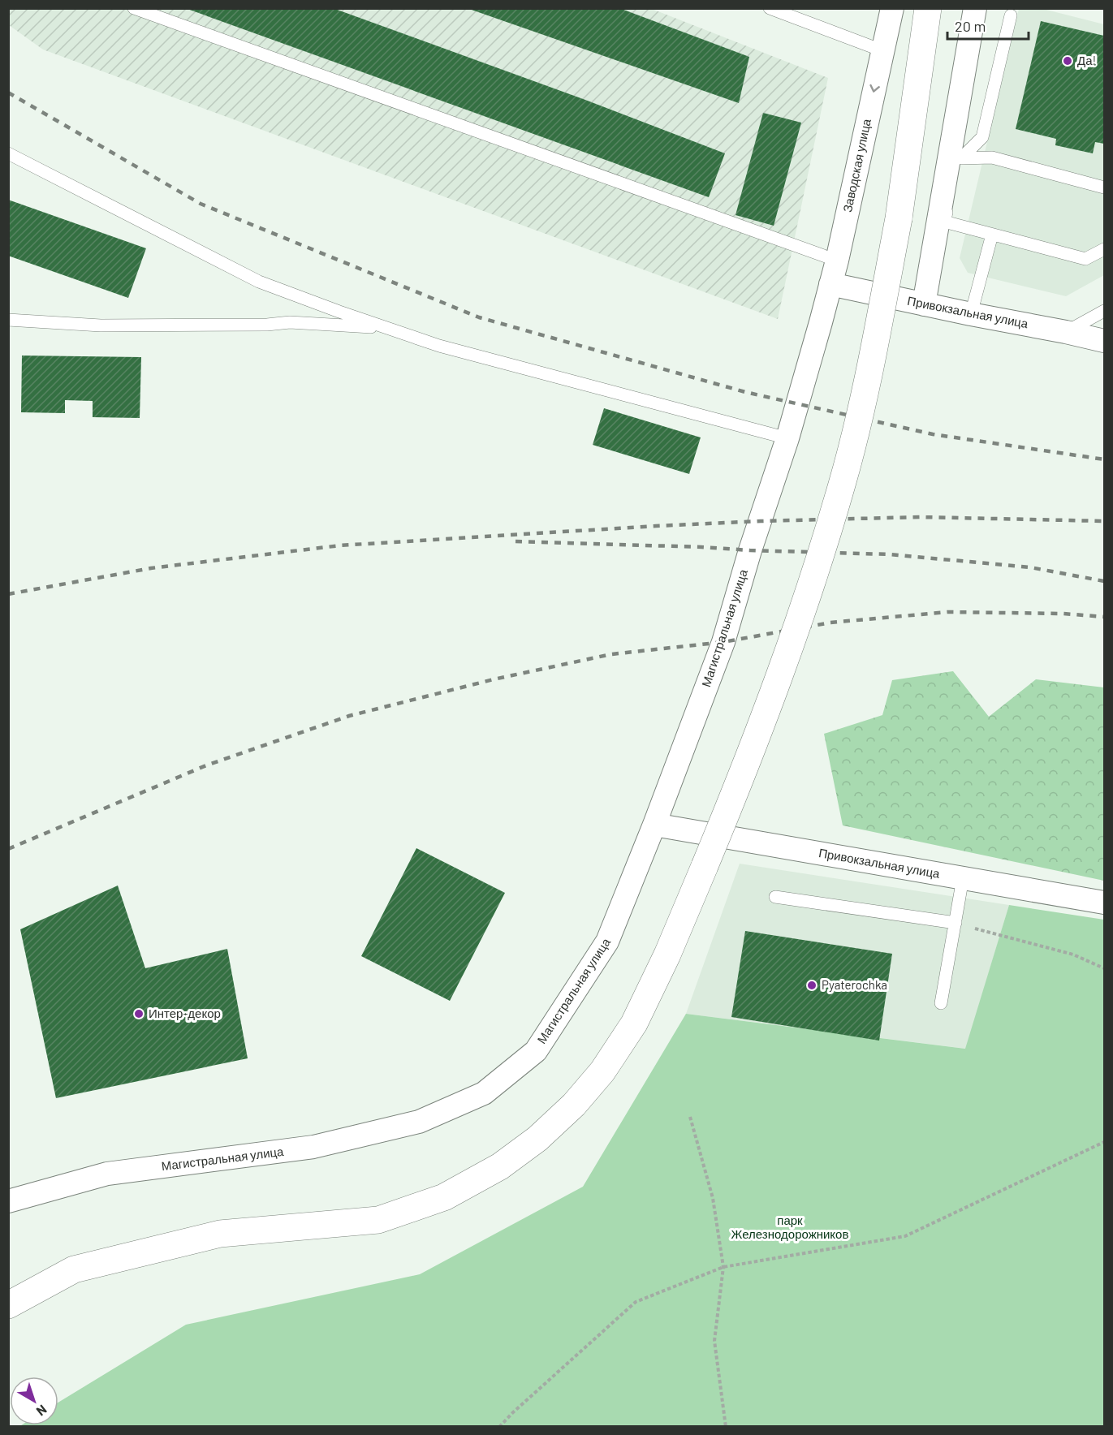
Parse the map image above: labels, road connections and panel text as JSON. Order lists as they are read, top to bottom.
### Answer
{
  "streets": {
    "street": ["Заводская улица", "Привокзальная улица", "Магистральная улица"]
  },
  "crossings": [
    ["Заводская улица", "Привокзальная улица"],
    ["Заводская улица", "Магистральная улица"],
    ["Привокзальная улица", "Магистральная улица"]
  ],
  "parks": ["парк Железнодорожников"],
  "places": ["Да!", "Pyaterochka", "Интер-декор"],
  "scale_bar": "20 m",
  "north": "bottom right"
}
